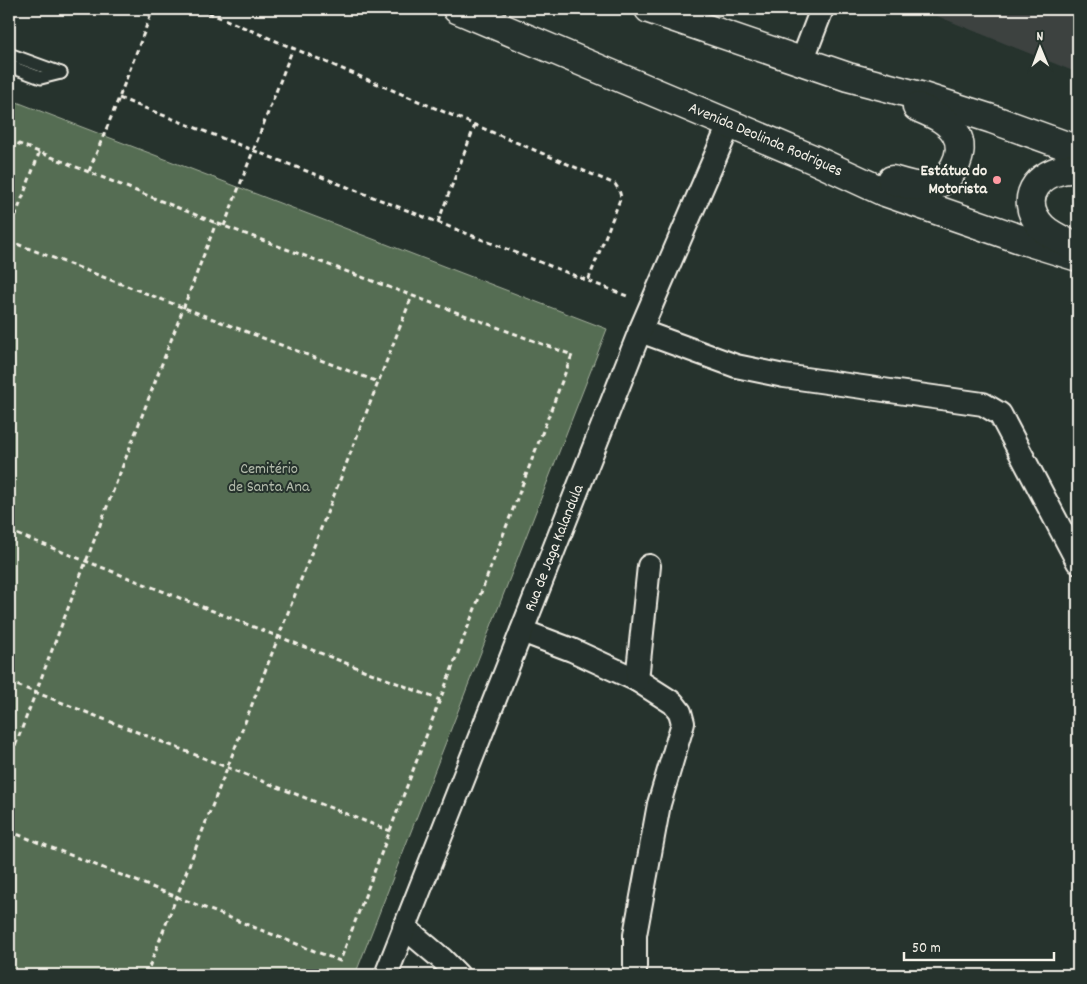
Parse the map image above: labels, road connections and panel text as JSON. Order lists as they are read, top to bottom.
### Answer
{
  "streets": {
    "highway": ["Avenida Deolinda Rodrigues"],
    "street": ["Rua de Jaga Kalandula"]
  },
  "crossings": [
    ["Avenida Deolinda Rodrigues", "Rua de Jaga Kalandula"]
  ],
  "parks": ["Cemitério de Santa Ana"],
  "places": ["Estátua do Motorista"],
  "scale_bar": "50 m",
  "north": "top"
}
